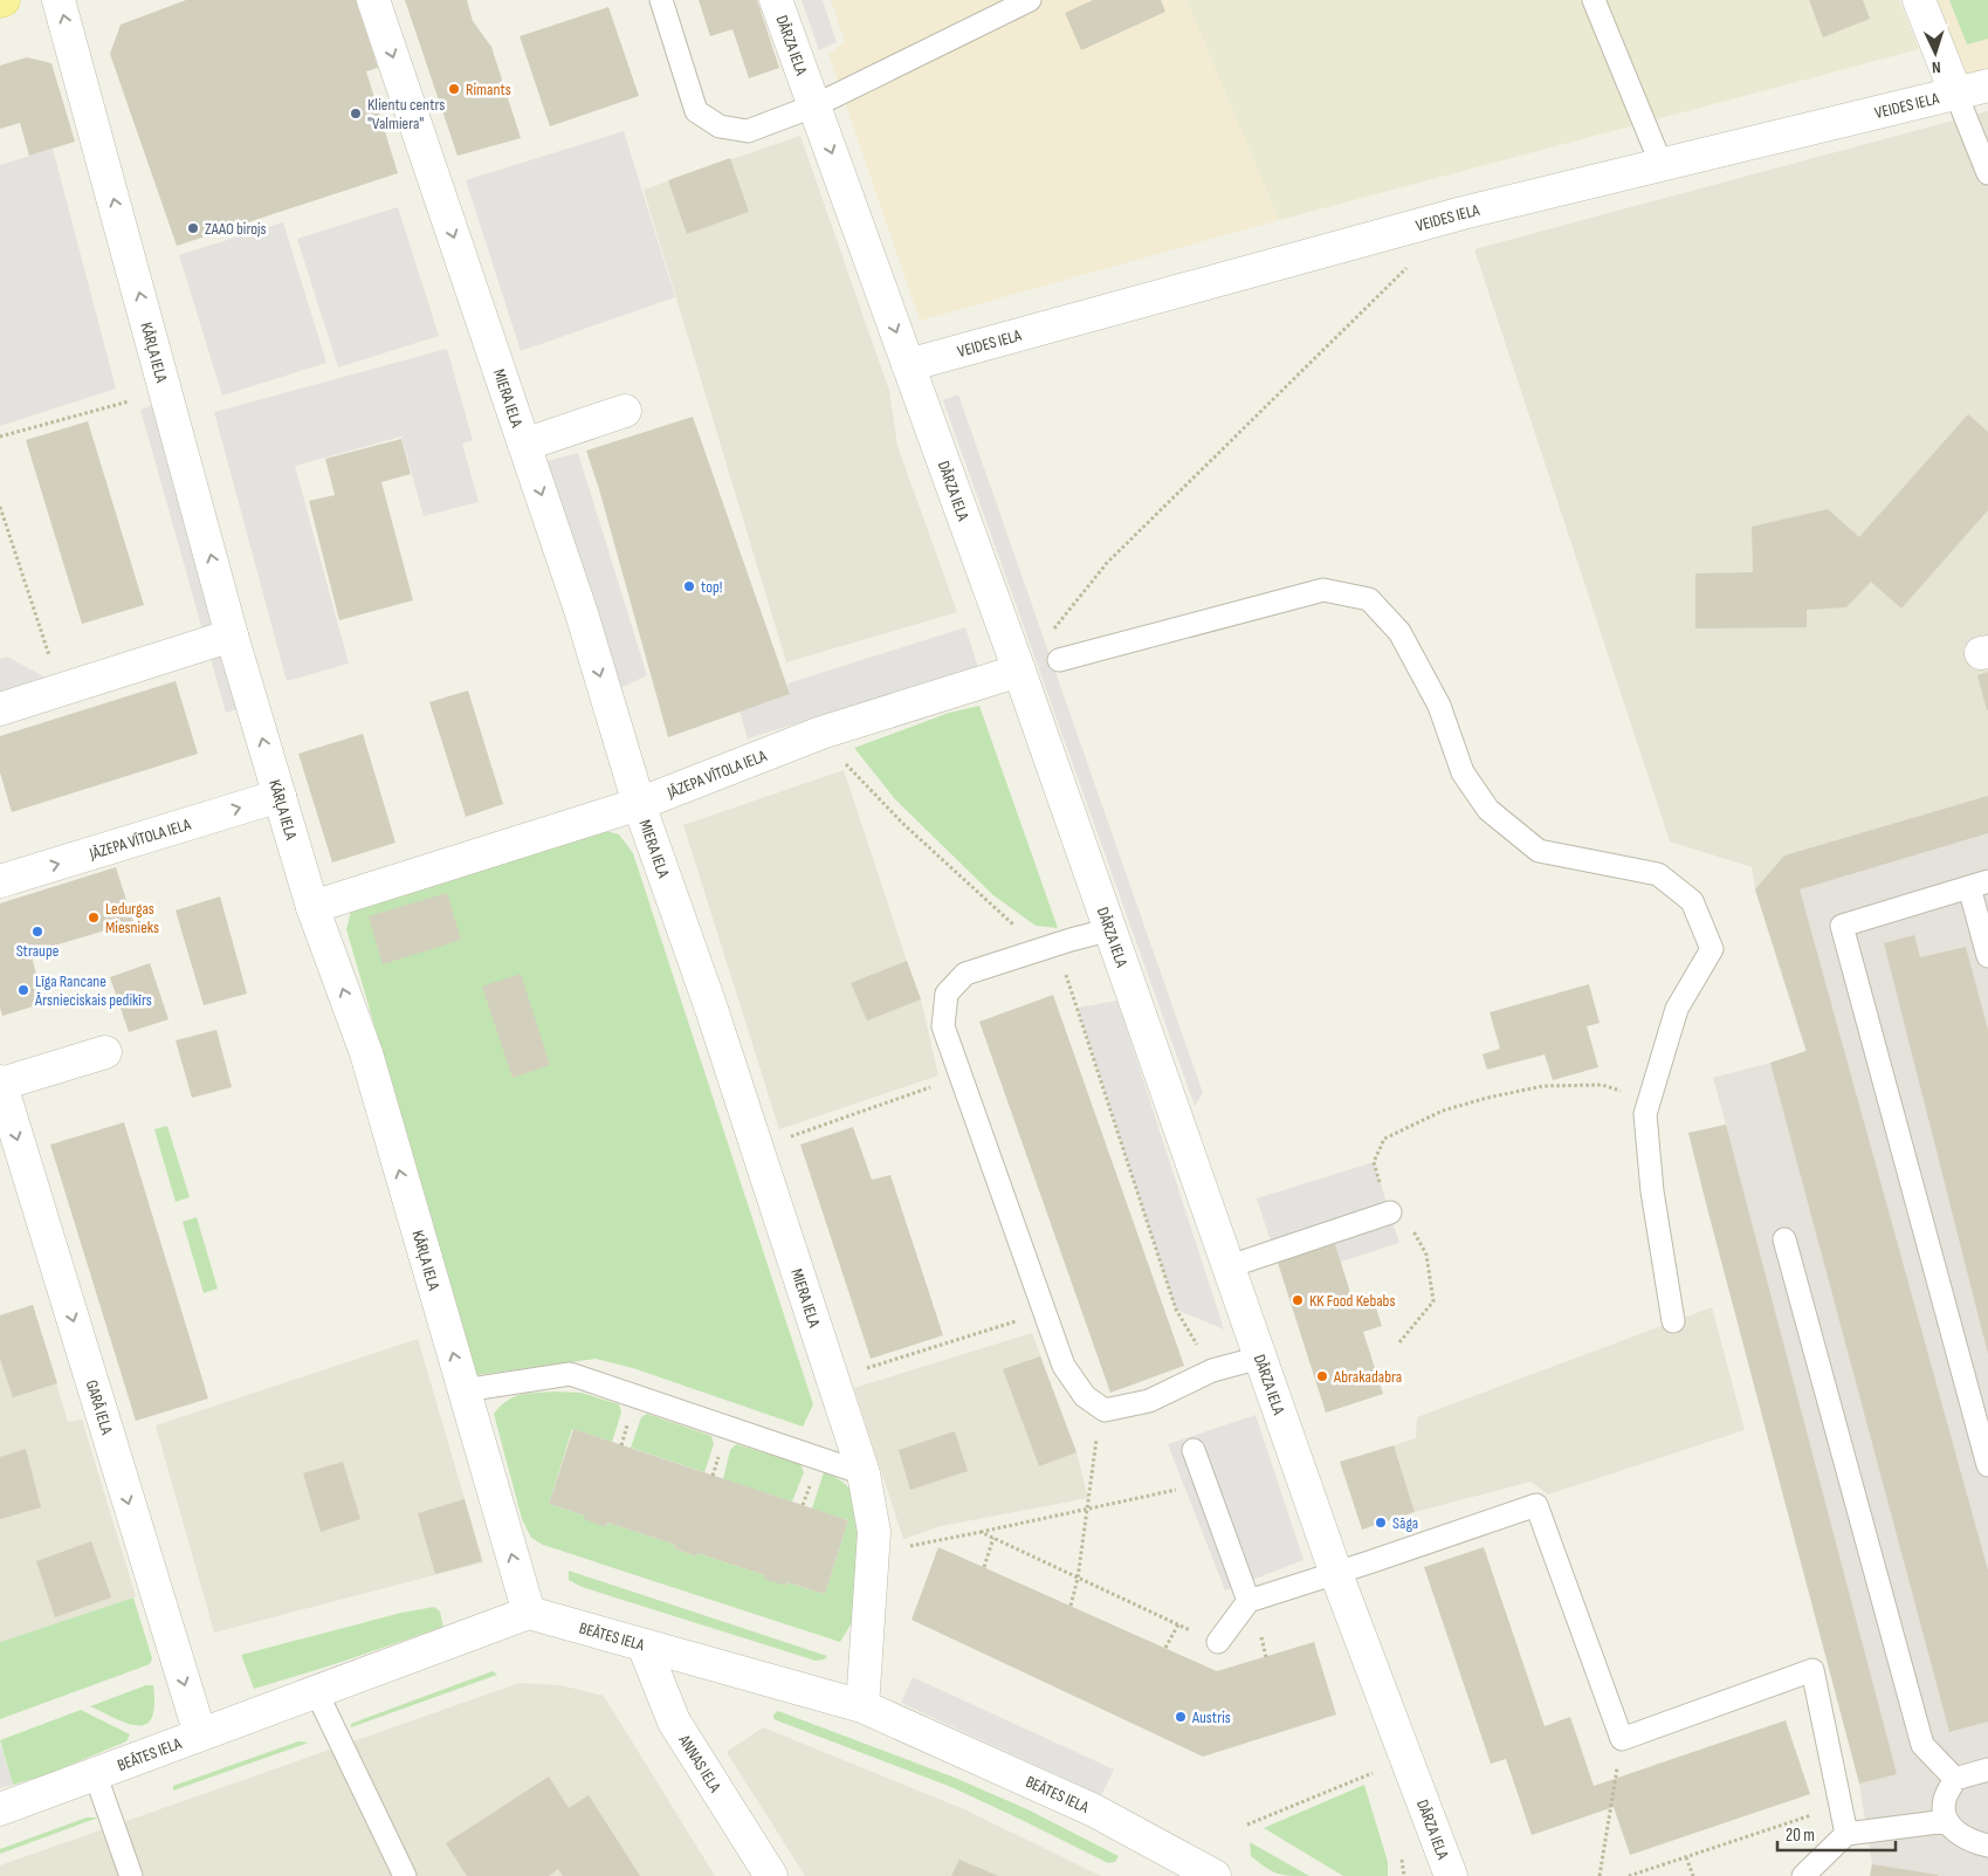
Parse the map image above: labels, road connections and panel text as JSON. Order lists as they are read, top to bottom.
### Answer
{
  "streets": {
    "street": [
      "DĀRZA IELA",
      "VEIDES IELA",
      "KĀRĻA IELA",
      "MIERA IELA",
      "JĀZEPA VĪTOLA IELA",
      "GARĀ IELA",
      "BEĀTES IELA",
      "ANNAS IELA"
    ]
  },
  "crossings": [
    ["DĀRZA IELA", "VEIDES IELA"],
    ["DĀRZA IELA", "JĀZEPA VĪTOLA IELA"],
    ["KĀRĻA IELA", "JĀZEPA VĪTOLA IELA"],
    ["KĀRĻA IELA", "BEĀTES IELA"],
    ["MIERA IELA", "JĀZEPA VĪTOLA IELA"],
    ["MIERA IELA", "BEĀTES IELA"],
    ["GARĀ IELA", "BEĀTES IELA"],
    ["BEĀTES IELA", "ANNAS IELA"]
  ],
  "one_way": ["KĀRĻA IELA", "MIERA IELA", "GARĀ IELA"],
  "places": [
    "Rimants",
    "Klientu centrs \"Valmiera\"",
    "ZAAO birojs",
    "top!",
    "Ledurgas Miesnieks",
    "Straupe",
    "Līga Rancane Ārsnieciskais pedikīrs",
    "KK Food Kebabs",
    "Abrakadabra",
    "Sāga",
    "Austris"
  ],
  "scale_bar": "20 m",
  "north": "bottom"
}
